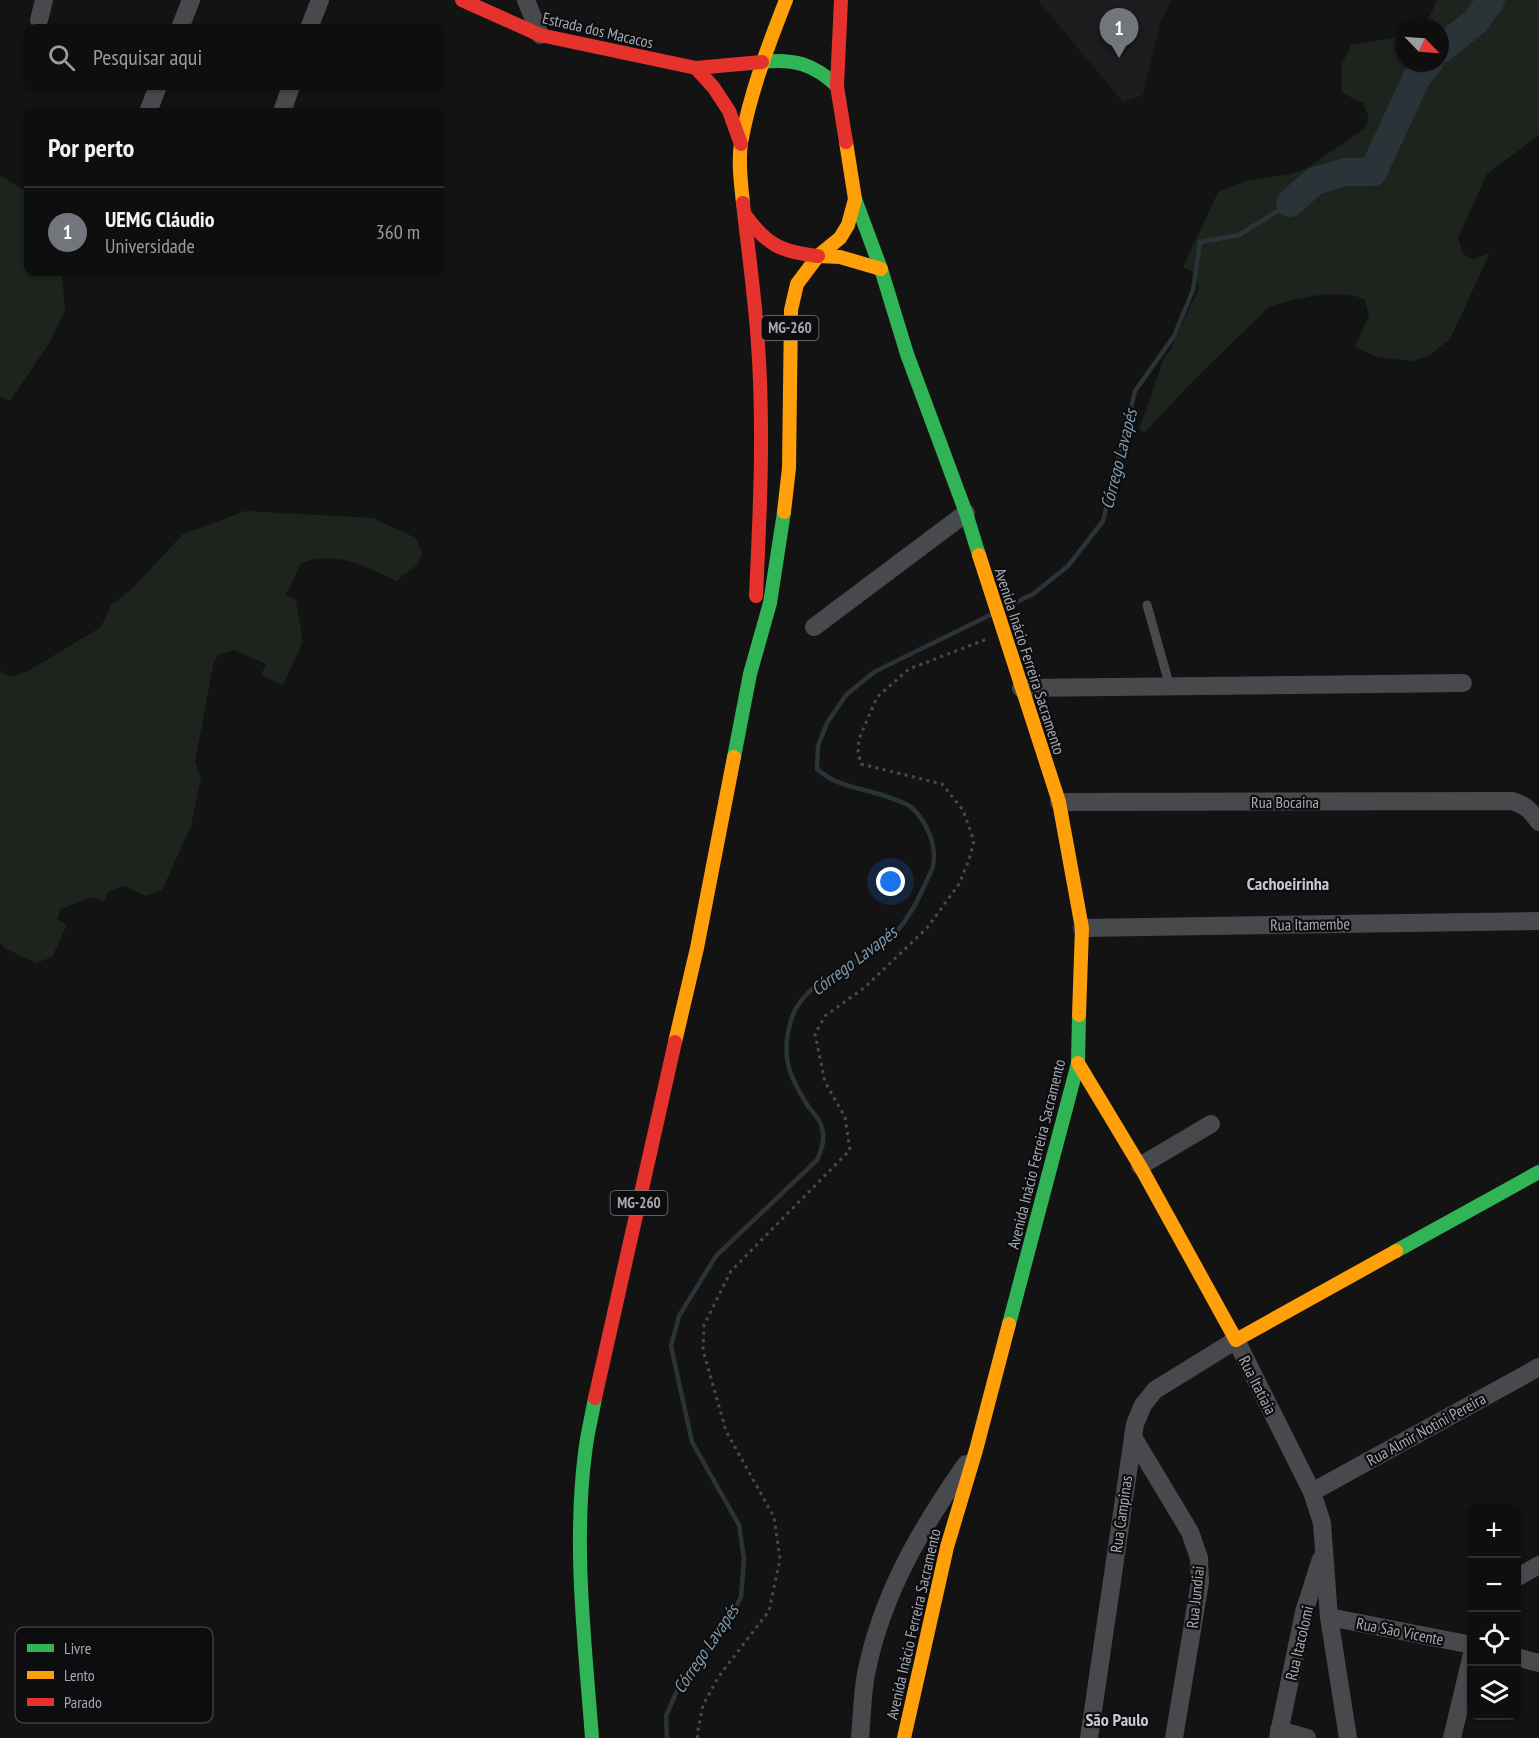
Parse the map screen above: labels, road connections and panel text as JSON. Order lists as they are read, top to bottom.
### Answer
{
  "streets": {
    "main road": [
      "Estrada dos Macacos",
      "MG-260",
      "Avenida Inácio Ferreira Sacramento",
      "Rua Itatiaia"
    ],
    "street": [
      "Rua Bocaina",
      "Rua Itamembe",
      "Rua Almir Notini Pereira",
      "Rua Campinas",
      "Rua Jundiai",
      "Rua São Vicente",
      "Rua Itacolomi"
    ]
  },
  "crossings": [
    ["Estrada dos Macacos", "MG-260"],
    ["MG-260", "Avenida Inácio Ferreira Sacramento"],
    ["Avenida Inácio Ferreira Sacramento", "Rua Bocaina"],
    ["Avenida Inácio Ferreira Sacramento", "Rua Itamembe"],
    ["Avenida Inácio Ferreira Sacramento", "Rua Itatiaia"],
    ["Rua Itatiaia", "Rua Almir Notini Pereira"],
    ["Rua Itatiaia", "Rua Campinas"],
    ["Rua Itatiaia", "Rua São Vicente"],
    ["Rua Itatiaia", "Rua Itacolomi"],
    ["Rua Campinas", "Rua Jundiai"]
  ],
  "districts": ["Cachoeirinha", "São Paulo"],
  "water": ["Córrego Lavapés"],
  "legend": ["Livre", "Lento", "Parado"],
  "north": "bottom right",
  "page": {
    "pins": "1",
    "search": "Pesquisar aqui",
    "heading": "Por perto",
    "list": [
      {
        "mark": "1",
        "name": "UEMG Cláudio",
        "note": "Universidade",
        "value": "360 m"
      }
    ],
    "map_buttons": ["+", "−"]
  }
}
